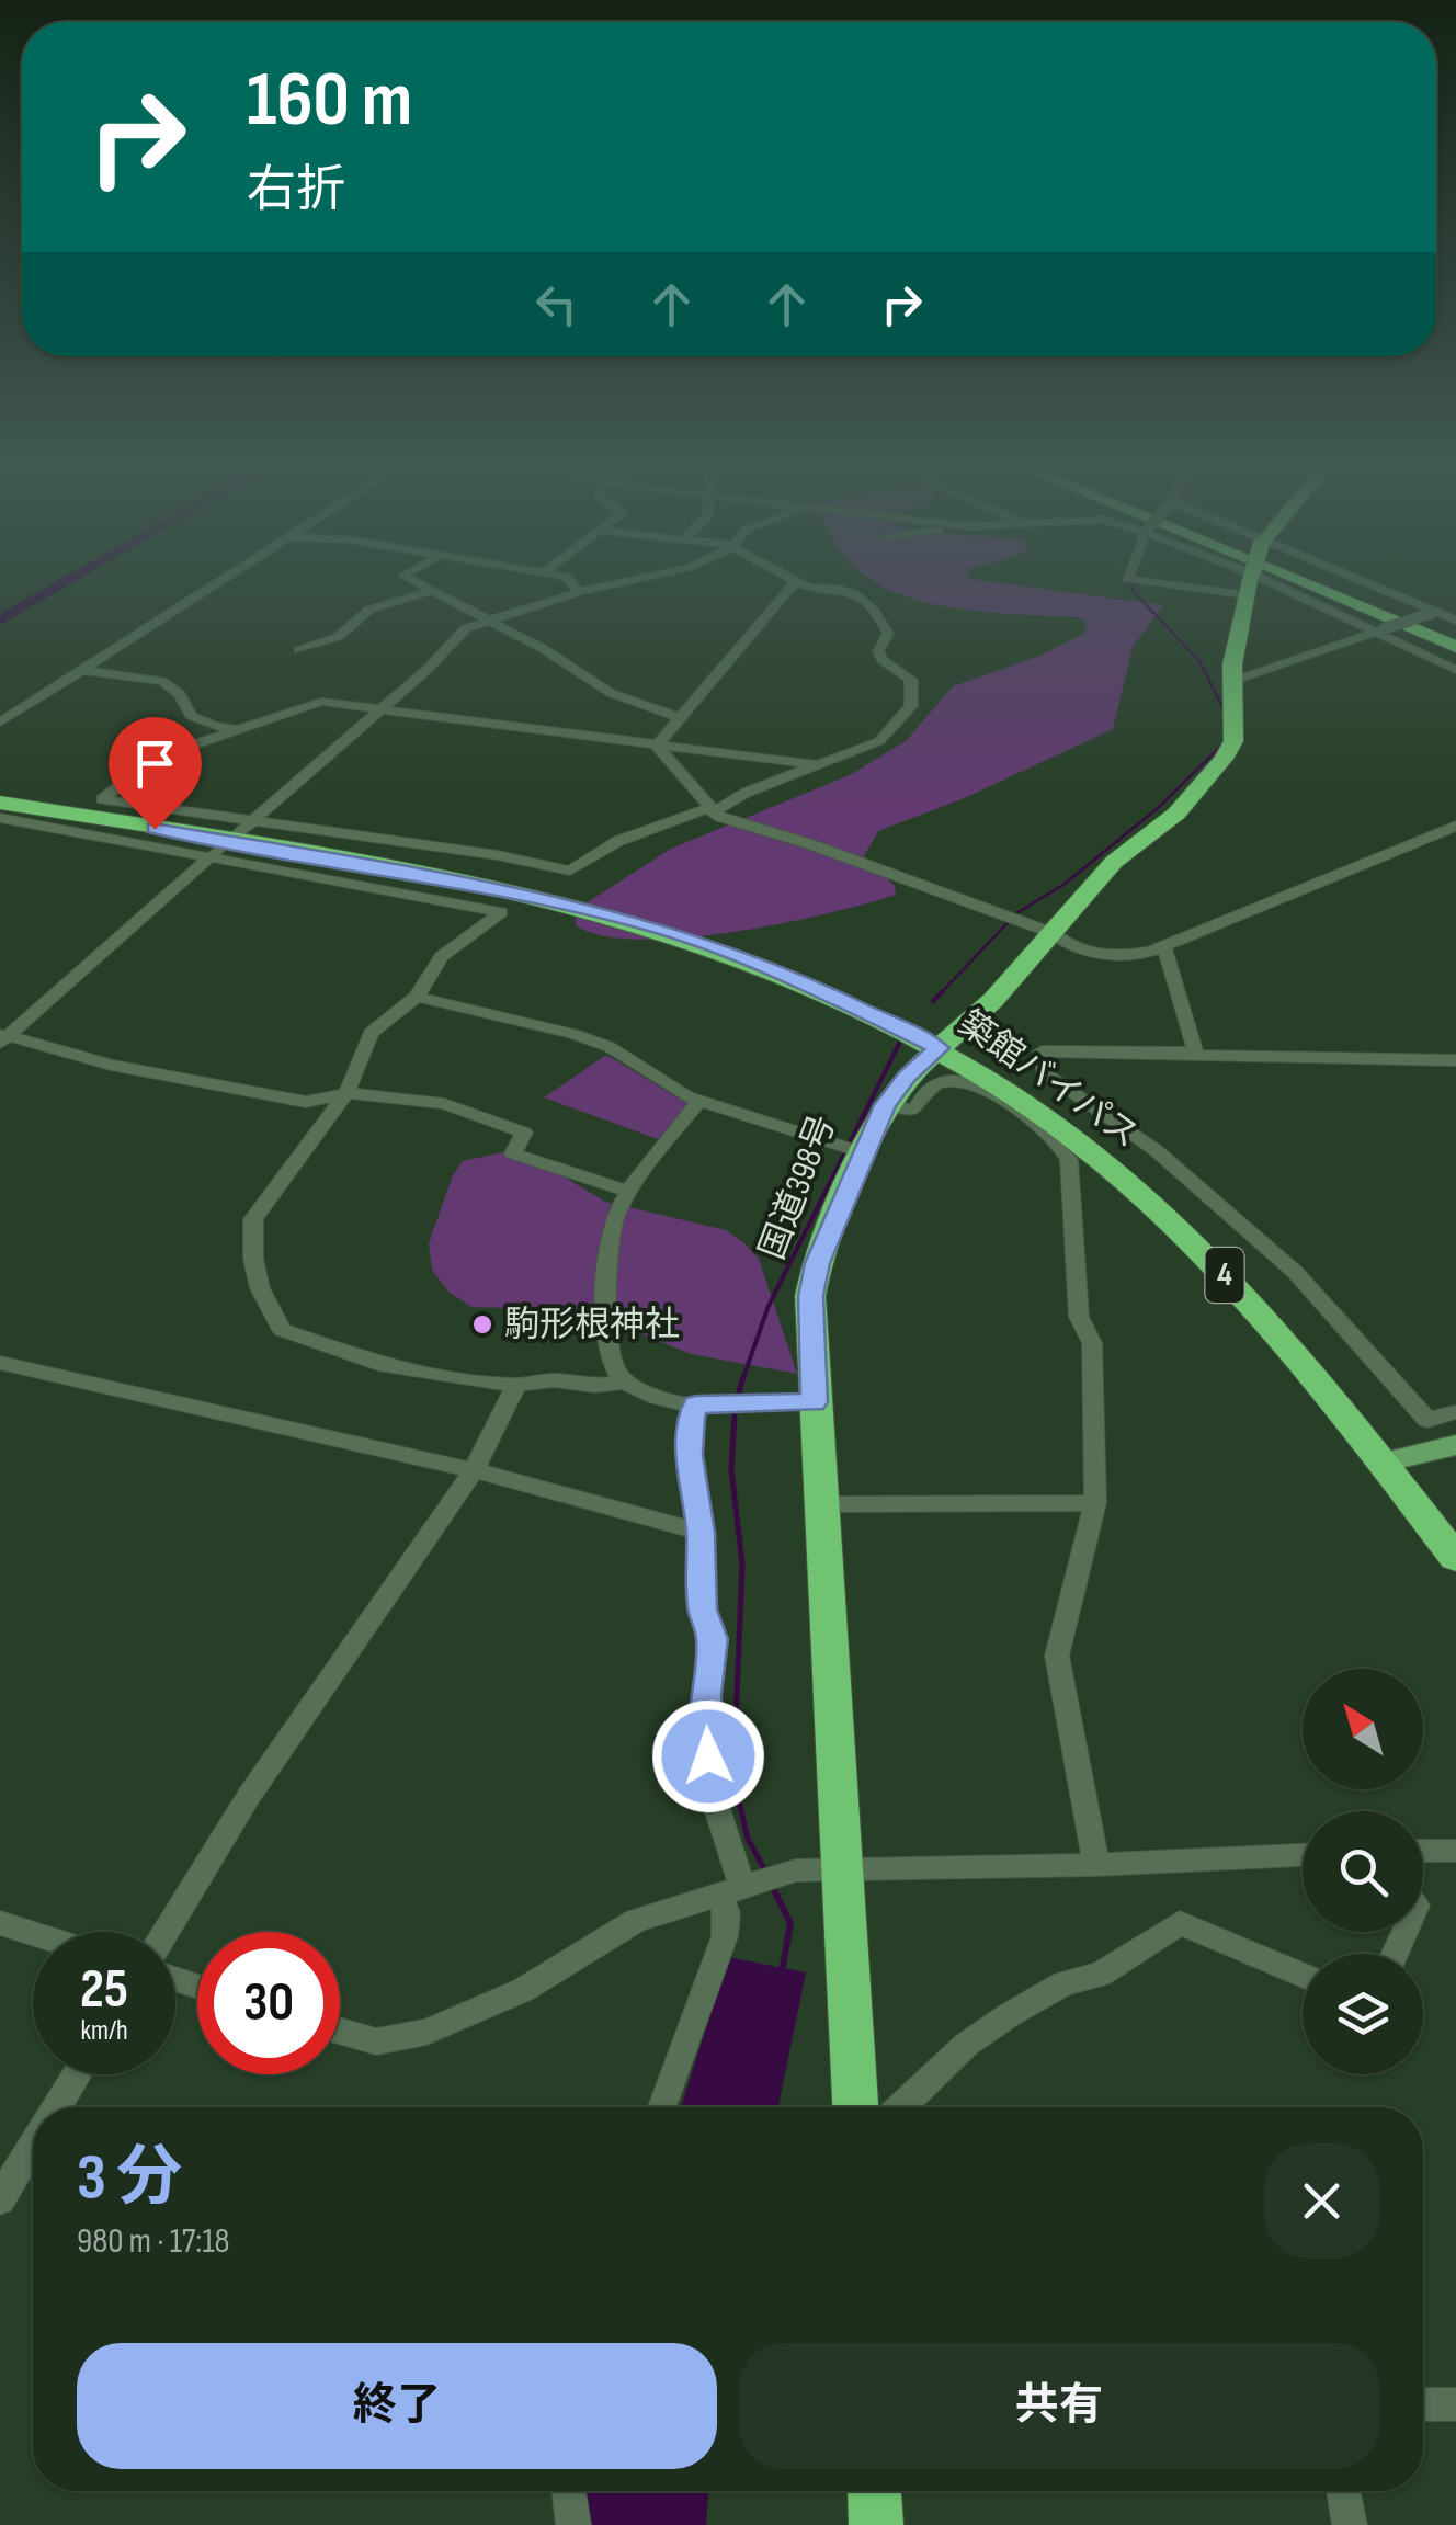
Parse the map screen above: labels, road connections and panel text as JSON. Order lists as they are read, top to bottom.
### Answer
{
  "streets": {
    "highway": ["築館バイパス", "国道398号", "4"]
  },
  "crossings": [
    ["築館バイパス", "国道398号"]
  ],
  "places": ["駒形根神社"],
  "north": "top left",
  "page": {
    "turn": ["160 m", "右折"],
    "speed": "25 km/h",
    "limit": "30",
    "heading": ["3 分", "980 m · 17:18"],
    "buttons": ["終了", "共有"]
  }
}
